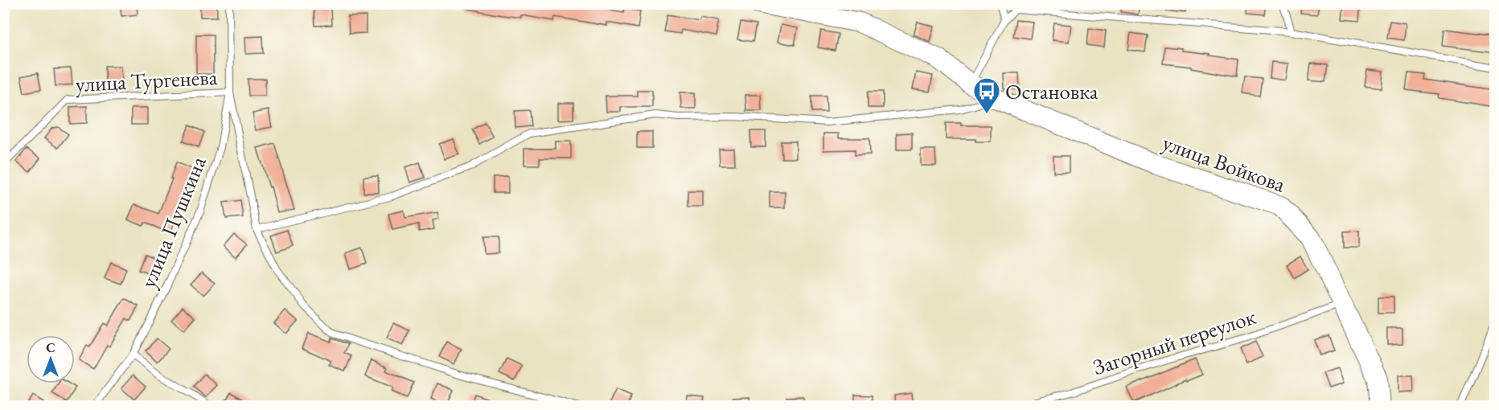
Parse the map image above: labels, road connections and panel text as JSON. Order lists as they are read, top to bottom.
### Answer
{
  "streets": {
    "street": ["улица Войкова"],
    "lane": ["улица Тургенева", "улица Пушкина", "Загорный переулок"]
  },
  "crossings": [
    ["улица Тургенева", "улица Пушкина"],
    ["улица Войкова", "Загорный переулок"]
  ],
  "places": {
    "bus stop": ["Остановка"]
  },
  "north": "top"
}
